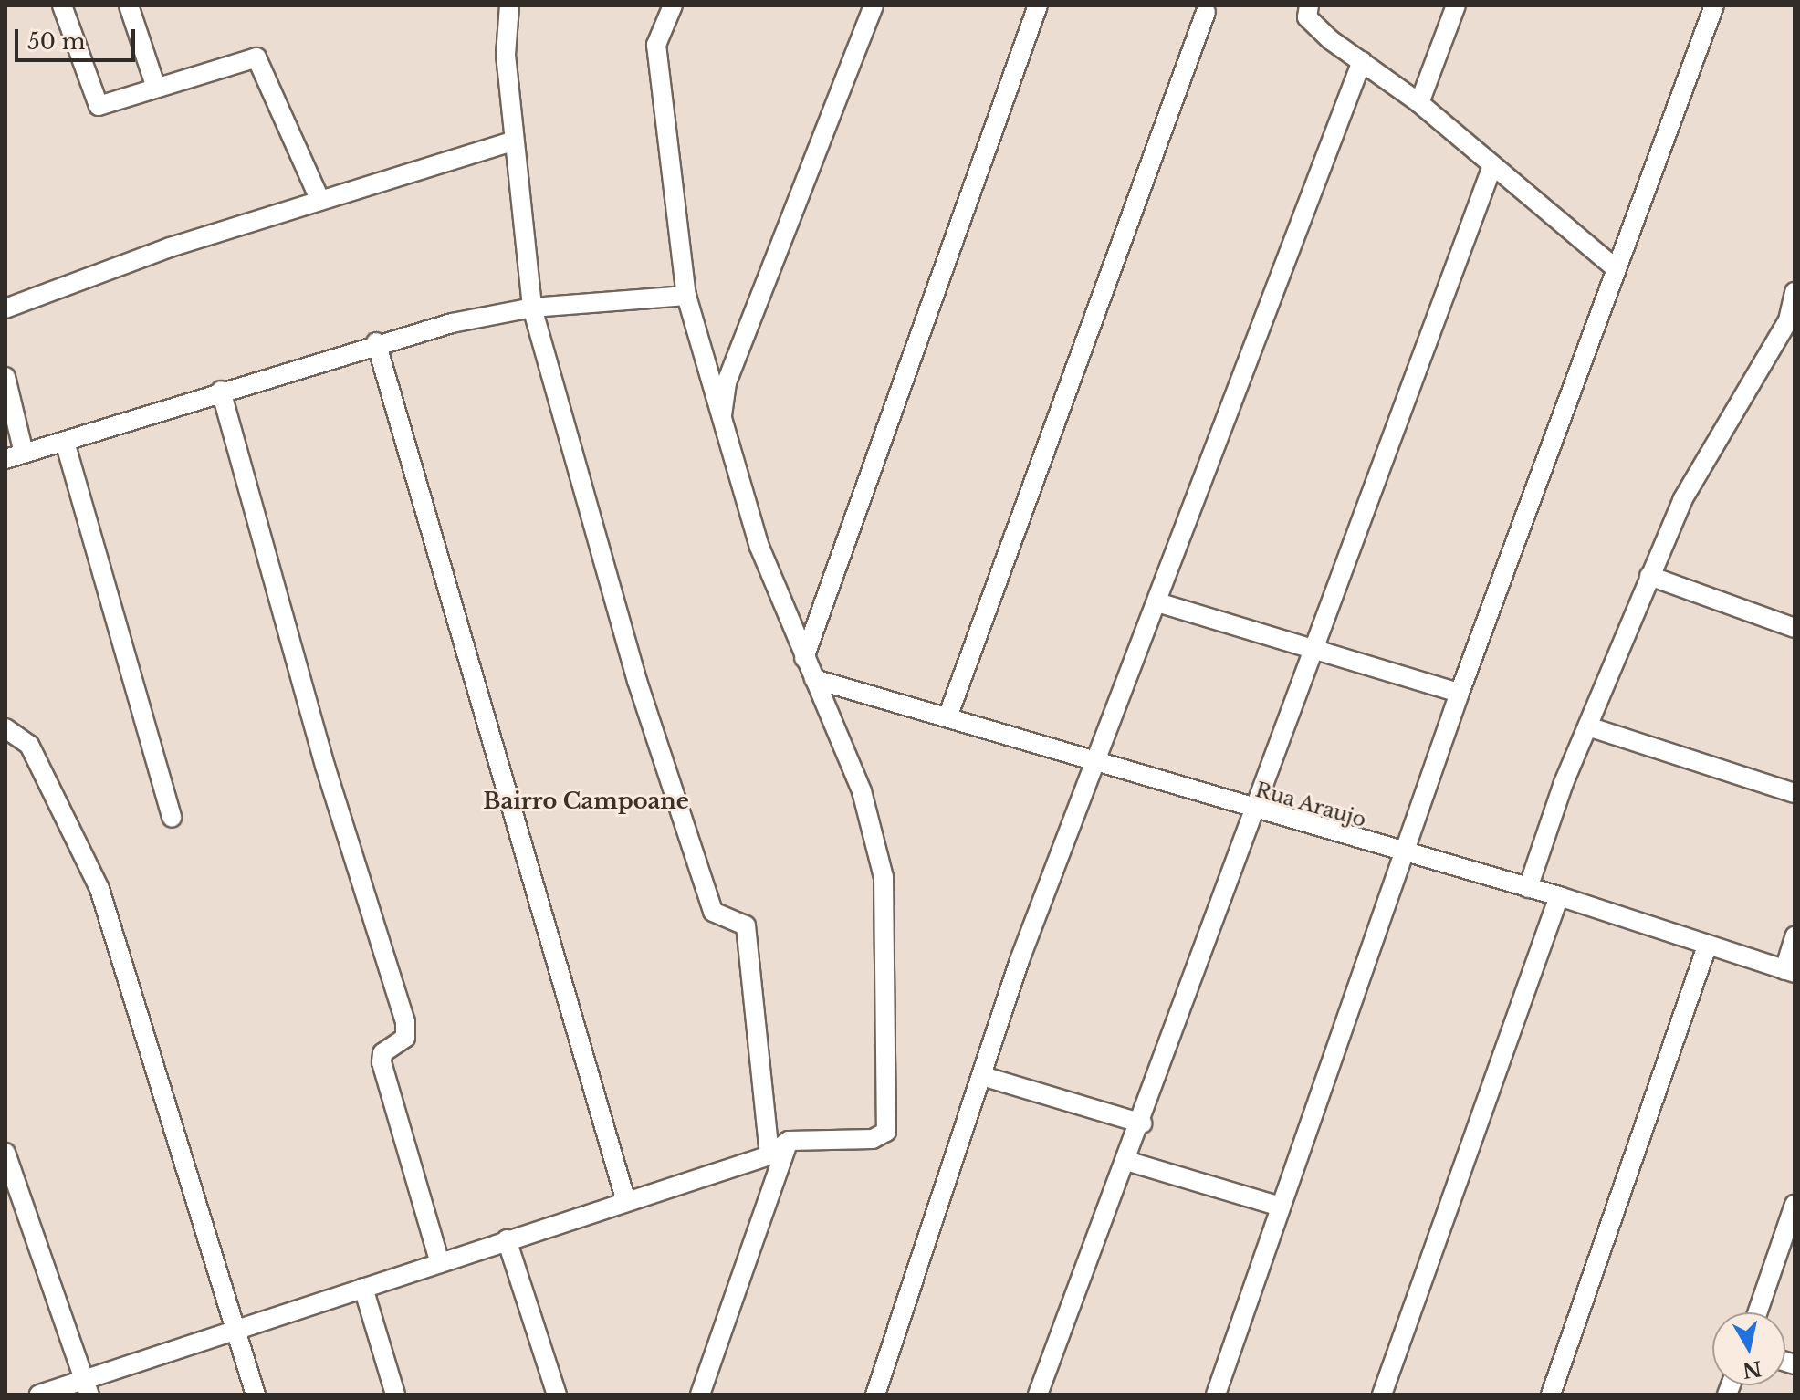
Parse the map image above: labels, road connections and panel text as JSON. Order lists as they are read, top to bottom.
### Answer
{
  "streets": {
    "street": ["Rua Araujo"]
  },
  "districts": ["Bairro Campoane"],
  "scale_bar": "50 m",
  "north": "bottom"
}
